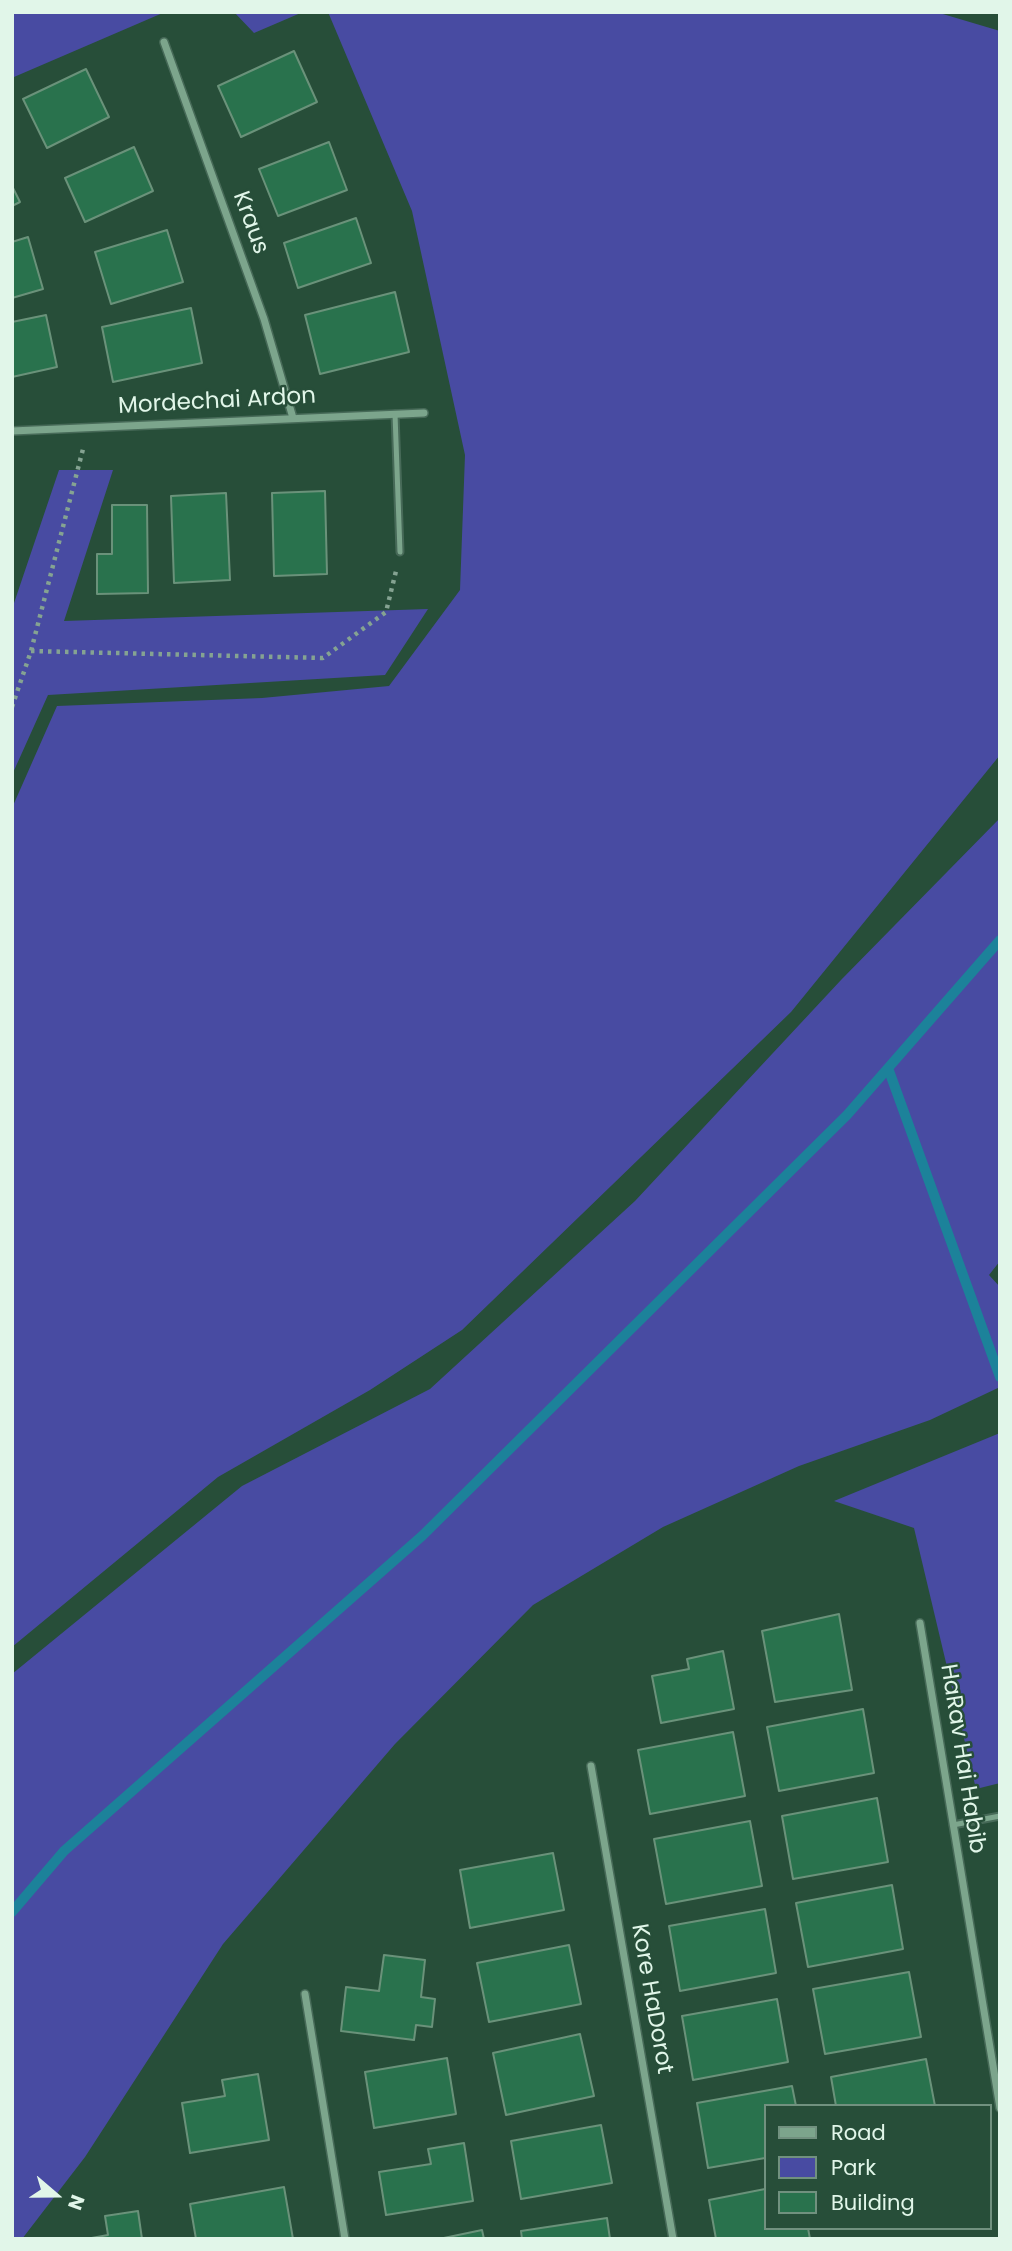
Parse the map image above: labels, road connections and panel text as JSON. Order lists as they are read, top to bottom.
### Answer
{
  "streets": {
    "street": [
      "Kraus",
      "Mordechai Ardon",
      "HaRav Hai Habib",
      "Kore HaDorot"
    ]
  },
  "crossings": [
    ["Kraus", "Mordechai Ardon"]
  ],
  "legend": ["Road", "Park", "Building"],
  "north": "right"
}
